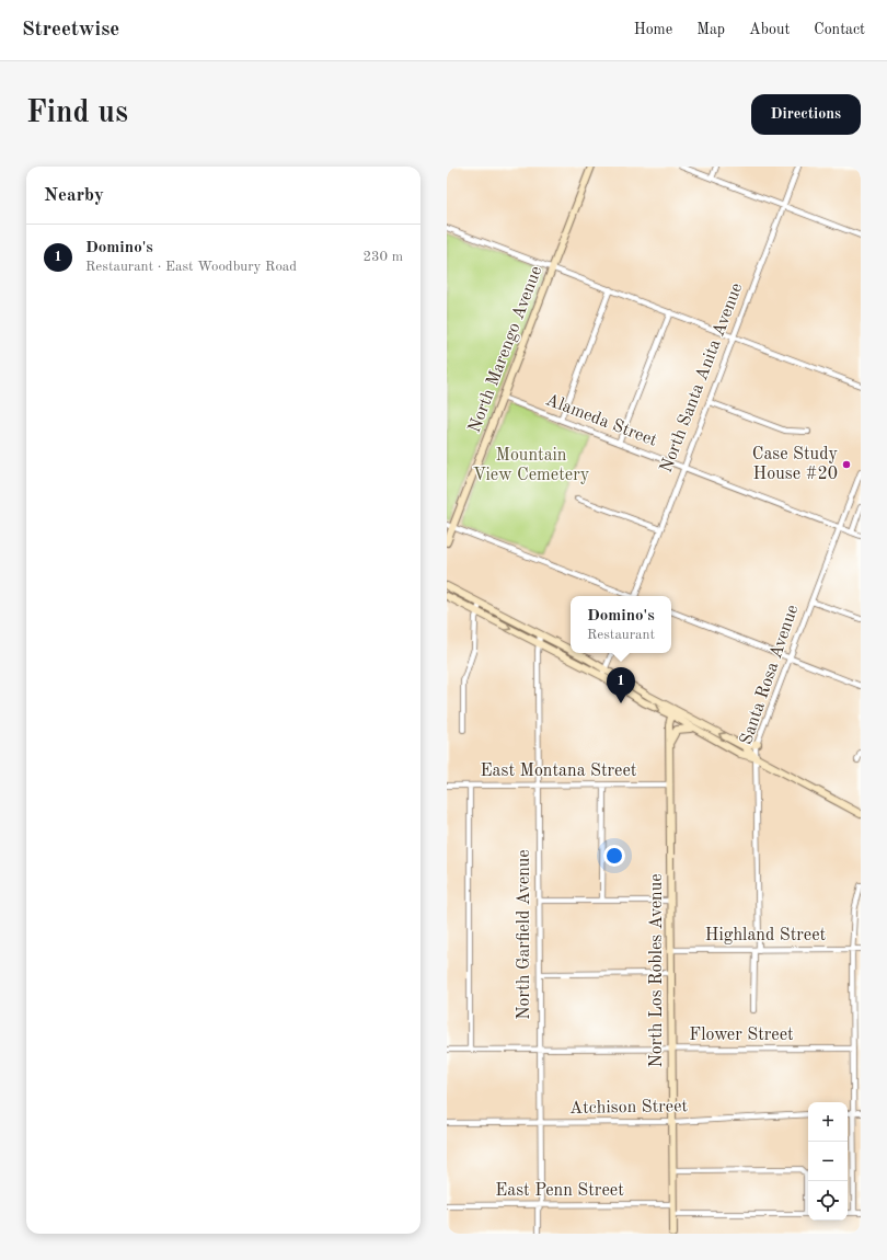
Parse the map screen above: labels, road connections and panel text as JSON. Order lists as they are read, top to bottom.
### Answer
{
  "streets": {
    "street": [
      "North Marengo Avenue",
      "North Santa Anita Avenue",
      "Alameda Street",
      "Santa Rosa Avenue",
      "East Montana Street",
      "North Garfield Avenue",
      "Highland Street",
      "North Los Robles Avenue",
      "Flower Street",
      "Atchison Street",
      "East Penn Street"
    ]
  },
  "crossings": [
    ["North Marengo Avenue", "Alameda Street"],
    ["North Santa Anita Avenue", "Alameda Street"],
    ["Alameda Street", "Santa Rosa Avenue"],
    ["Santa Rosa Avenue", "Highland Street"],
    ["East Montana Street", "North Garfield Avenue"],
    ["East Montana Street", "North Los Robles Avenue"],
    ["North Garfield Avenue", "Flower Street"],
    ["North Garfield Avenue", "Atchison Street"],
    ["North Garfield Avenue", "East Penn Street"],
    ["Highland Street", "North Los Robles Avenue"],
    ["North Los Robles Avenue", "Flower Street"],
    ["North Los Robles Avenue", "Atchison Street"],
    ["North Los Robles Avenue", "East Penn Street"]
  ],
  "parks": ["Mountain View Cemetery"],
  "places": ["Case Study House #20"],
  "page": {
    "header": "Streetwise",
    "nav": [
      "Home",
      "Map",
      "About",
      "Contact"
    ],
    "buttons": "Directions",
    "title": "Find us",
    "heading": "Nearby",
    "list": [
      {
        "mark": "1",
        "name": "Domino's",
        "note": "Restaurant · East Woodbury Road",
        "value": "230 m"
      }
    ],
    "popup": ["Domino's", "Restaurant"],
    "pins": "1",
    "map_buttons": ["+", "−"]
  }
}
